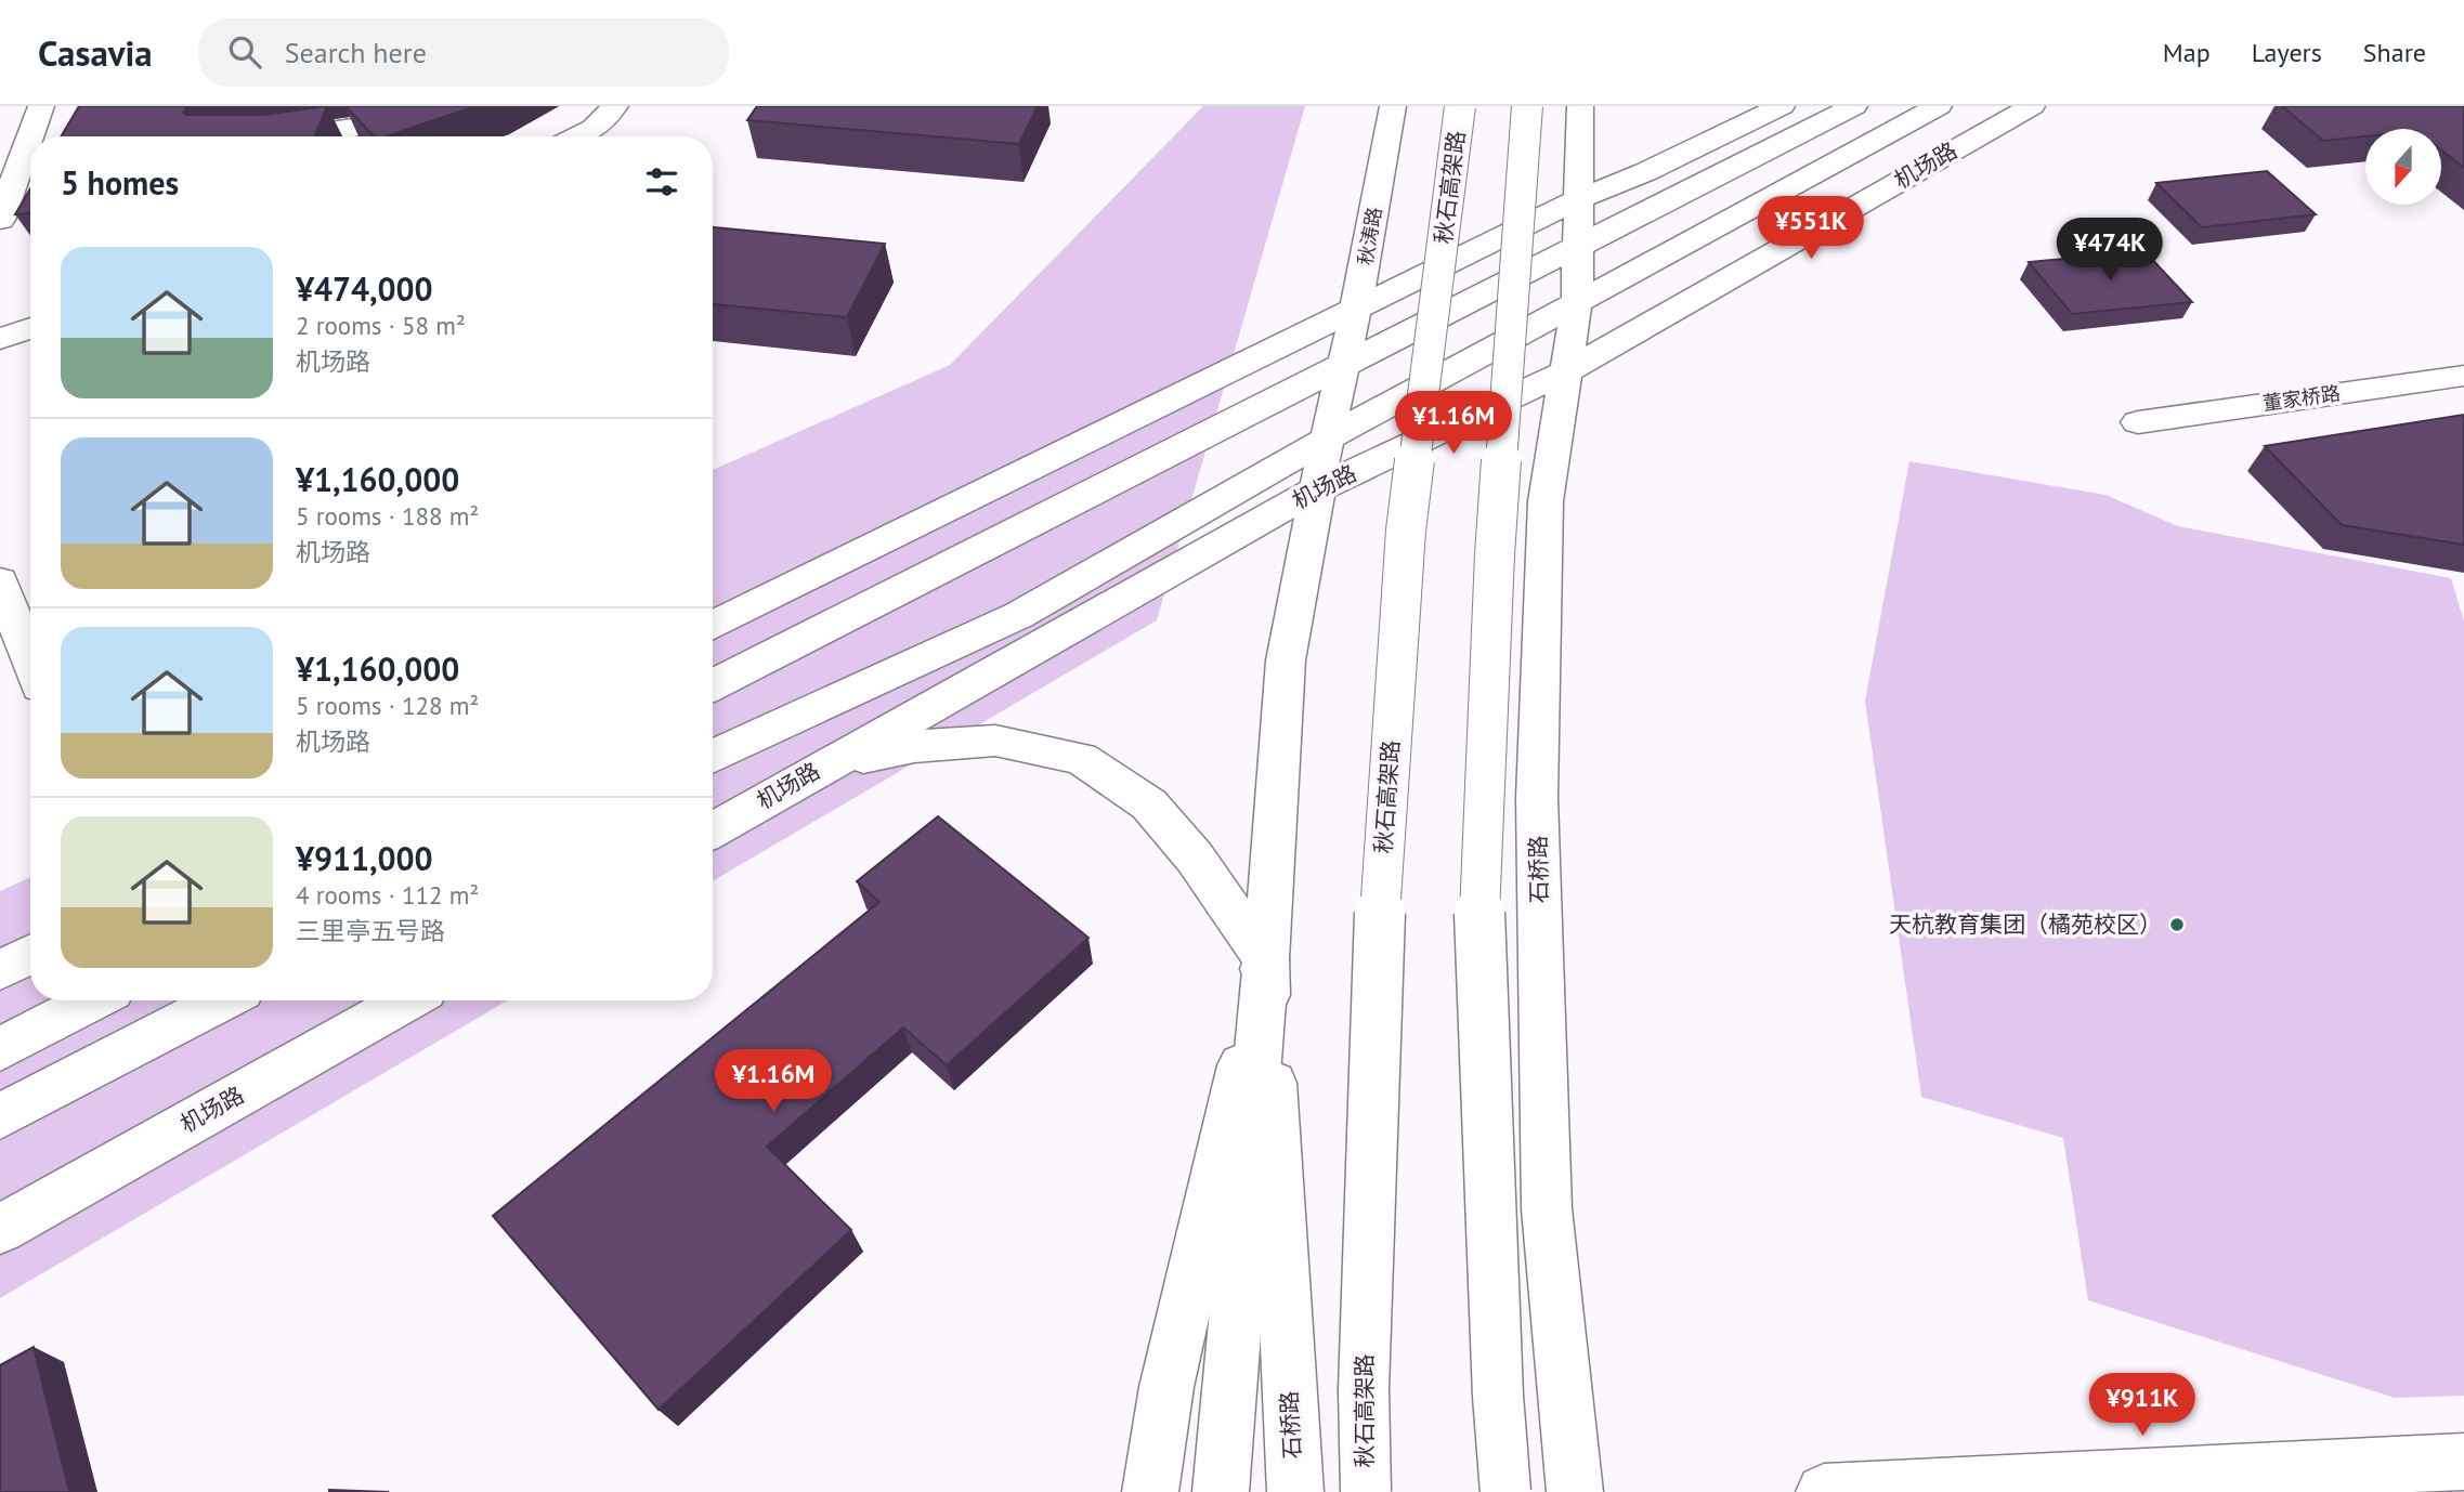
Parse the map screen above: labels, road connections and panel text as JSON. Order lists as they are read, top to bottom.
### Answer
{
  "streets": {
    "main road": [
      "机场路",
      "秋石高架路",
      "秋涛路",
      "董家桥路",
      "石桥路"
    ]
  },
  "crossings": [
    ["机场路", "石桥路"],
    ["秋涛路", "石桥路"]
  ],
  "places": ["天杭教育集团（橘苑校区）"],
  "north": "bottom",
  "page": {
    "header": "Casavia",
    "search": "Search here",
    "nav": ["Map", "Layers", "Share"],
    "heading": "5 homes",
    "price": [
      "¥551K",
      "¥474K",
      "¥1.16M",
      "¥1.16M",
      "¥911K"
    ],
    "list": [
      {
        "name": "¥474,000",
        "note": "2 rooms · 58 m² · 机场路"
      },
      {
        "name": "¥1,160,000",
        "note": "5 rooms · 188 m² · 机场路"
      },
      {
        "name": "¥1,160,000",
        "note": "5 rooms · 128 m² · 机场路"
      },
      {
        "name": "¥911,000",
        "note": "4 rooms · 112 m² · 三里亭五号路"
      }
    ]
  }
}
